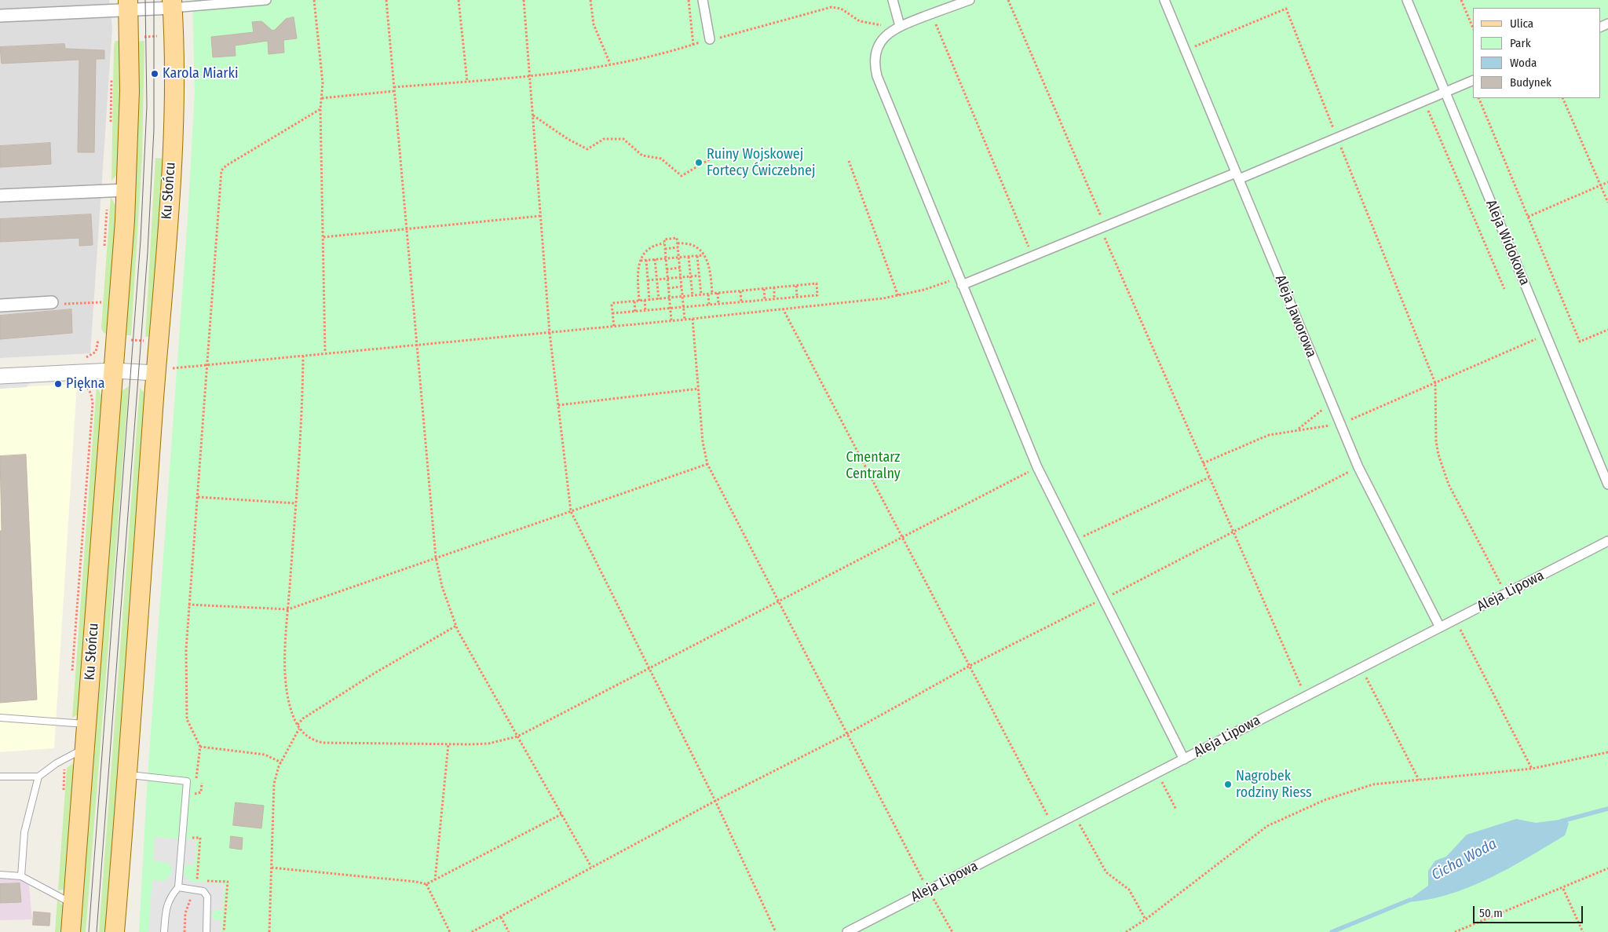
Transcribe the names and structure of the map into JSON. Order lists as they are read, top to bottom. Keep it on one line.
{"streets":{"main road":["Ku Słońcu"],"street":["Aleja Widokowa","Aleja Jaworowa","Aleja Lipowa"]},"crossings":[["Aleja Jaworowa","Aleja Lipowa"]],"water":["Cicha Woda"],"parks":["Cmentarz Centralny"],"places":["Karola Miarki","Ruiny Wojskowej Fortecy Ćwiczebnej","Piękna","Nagrobek rodziny Riess"],"legend":["Ulica","Park","Woda","Budynek"],"scale_bar":"50 m"}
